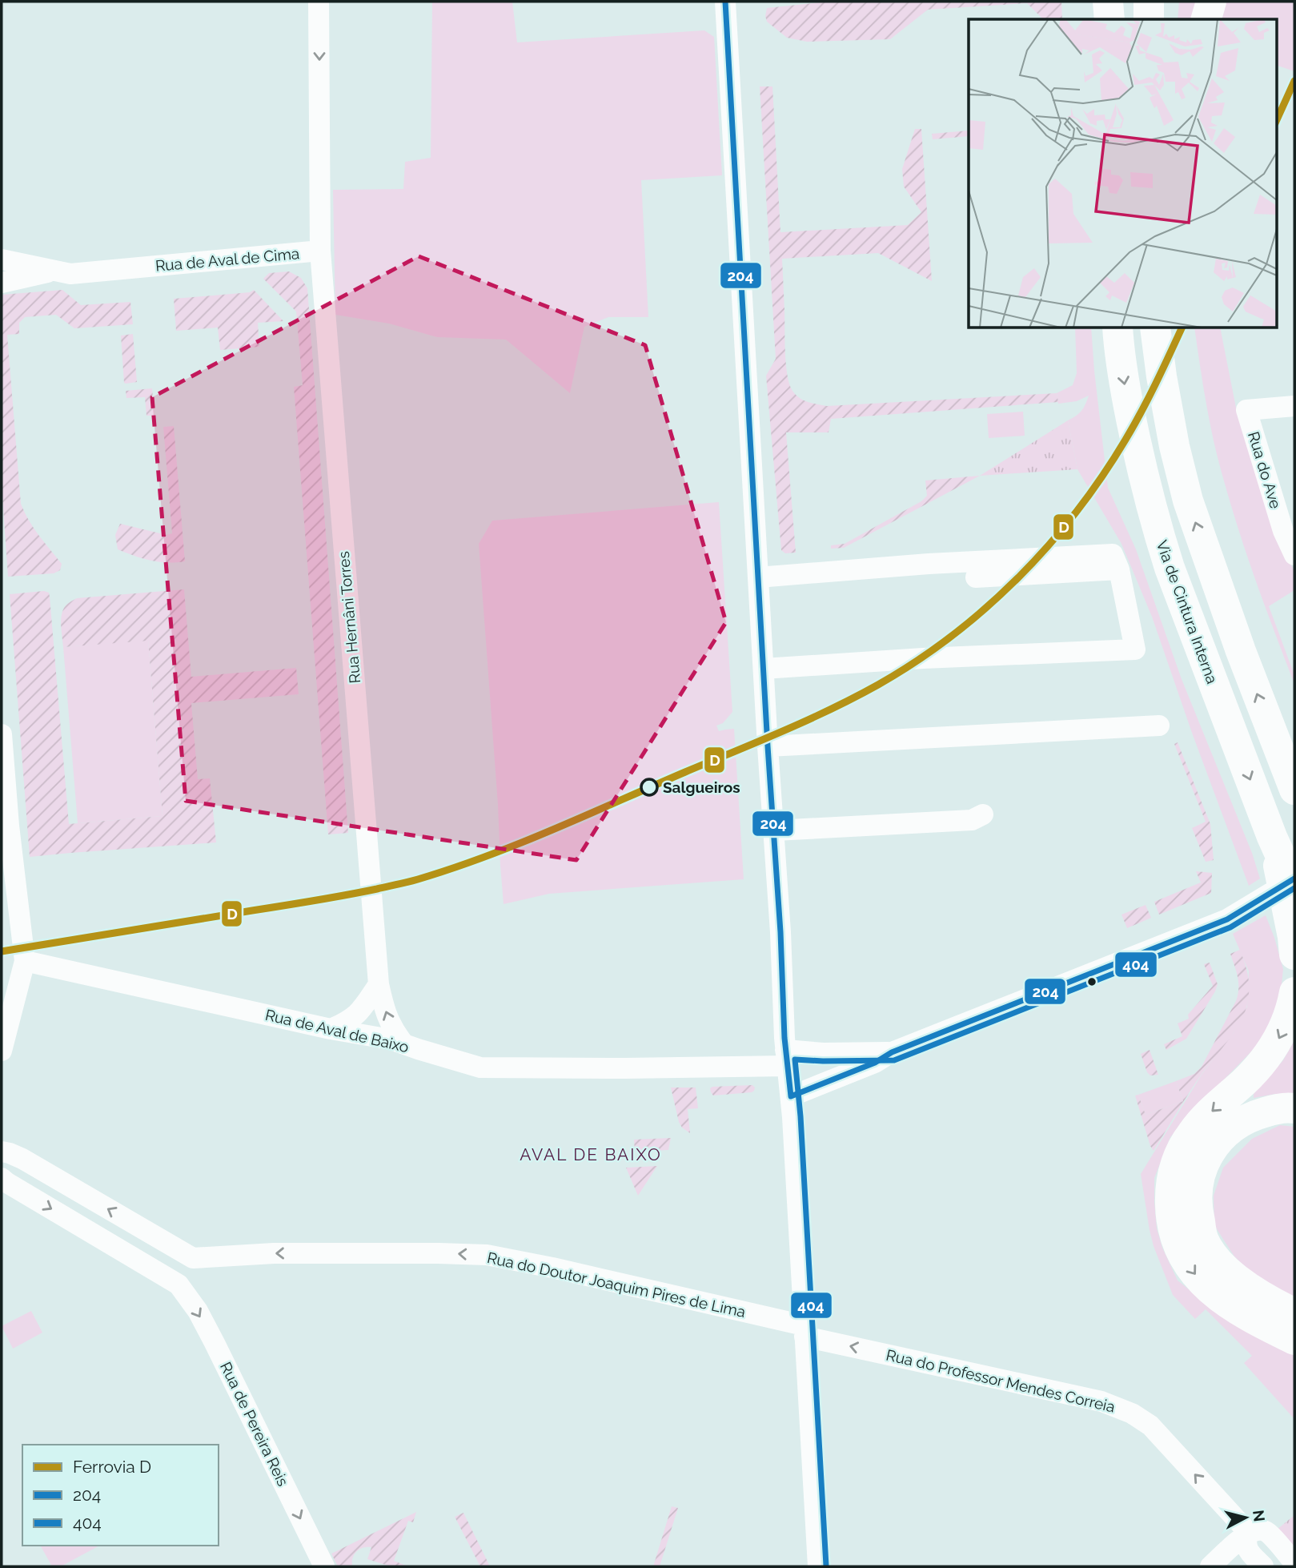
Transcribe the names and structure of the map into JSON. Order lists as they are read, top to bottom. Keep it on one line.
{"streets":{"highway":["Via de Cintura Interna"],"street":["Rua de Aval de Cima","Rua do Ave","Rua Hernâni Torres","Rua de Aval de Baixo","Rua do Doutor Joaquim Pires de Lima","Rua do Professor Mendes Correia","Rua de Pereira Reis"]},"crossings":[["Rua de Aval de Cima","Rua Hernâni Torres"],["Rua Hernâni Torres","Rua de Aval de Baixo"],["Rua do Doutor Joaquim Pires de Lima","Rua do Professor Mendes Correia"]],"one_way":["Rua de Aval de Cima","Rua do Doutor Joaquim Pires de Lima","Rua do Professor Mendes Correia","Rua de Pereira Reis"],"districts":["AVAL DE BAIXO"],"places":["Salgueiros"],"lines":["transit line 204","rail line D","transit line 404"],"legend":["Ferrovia D","204","404"],"north":"right"}
